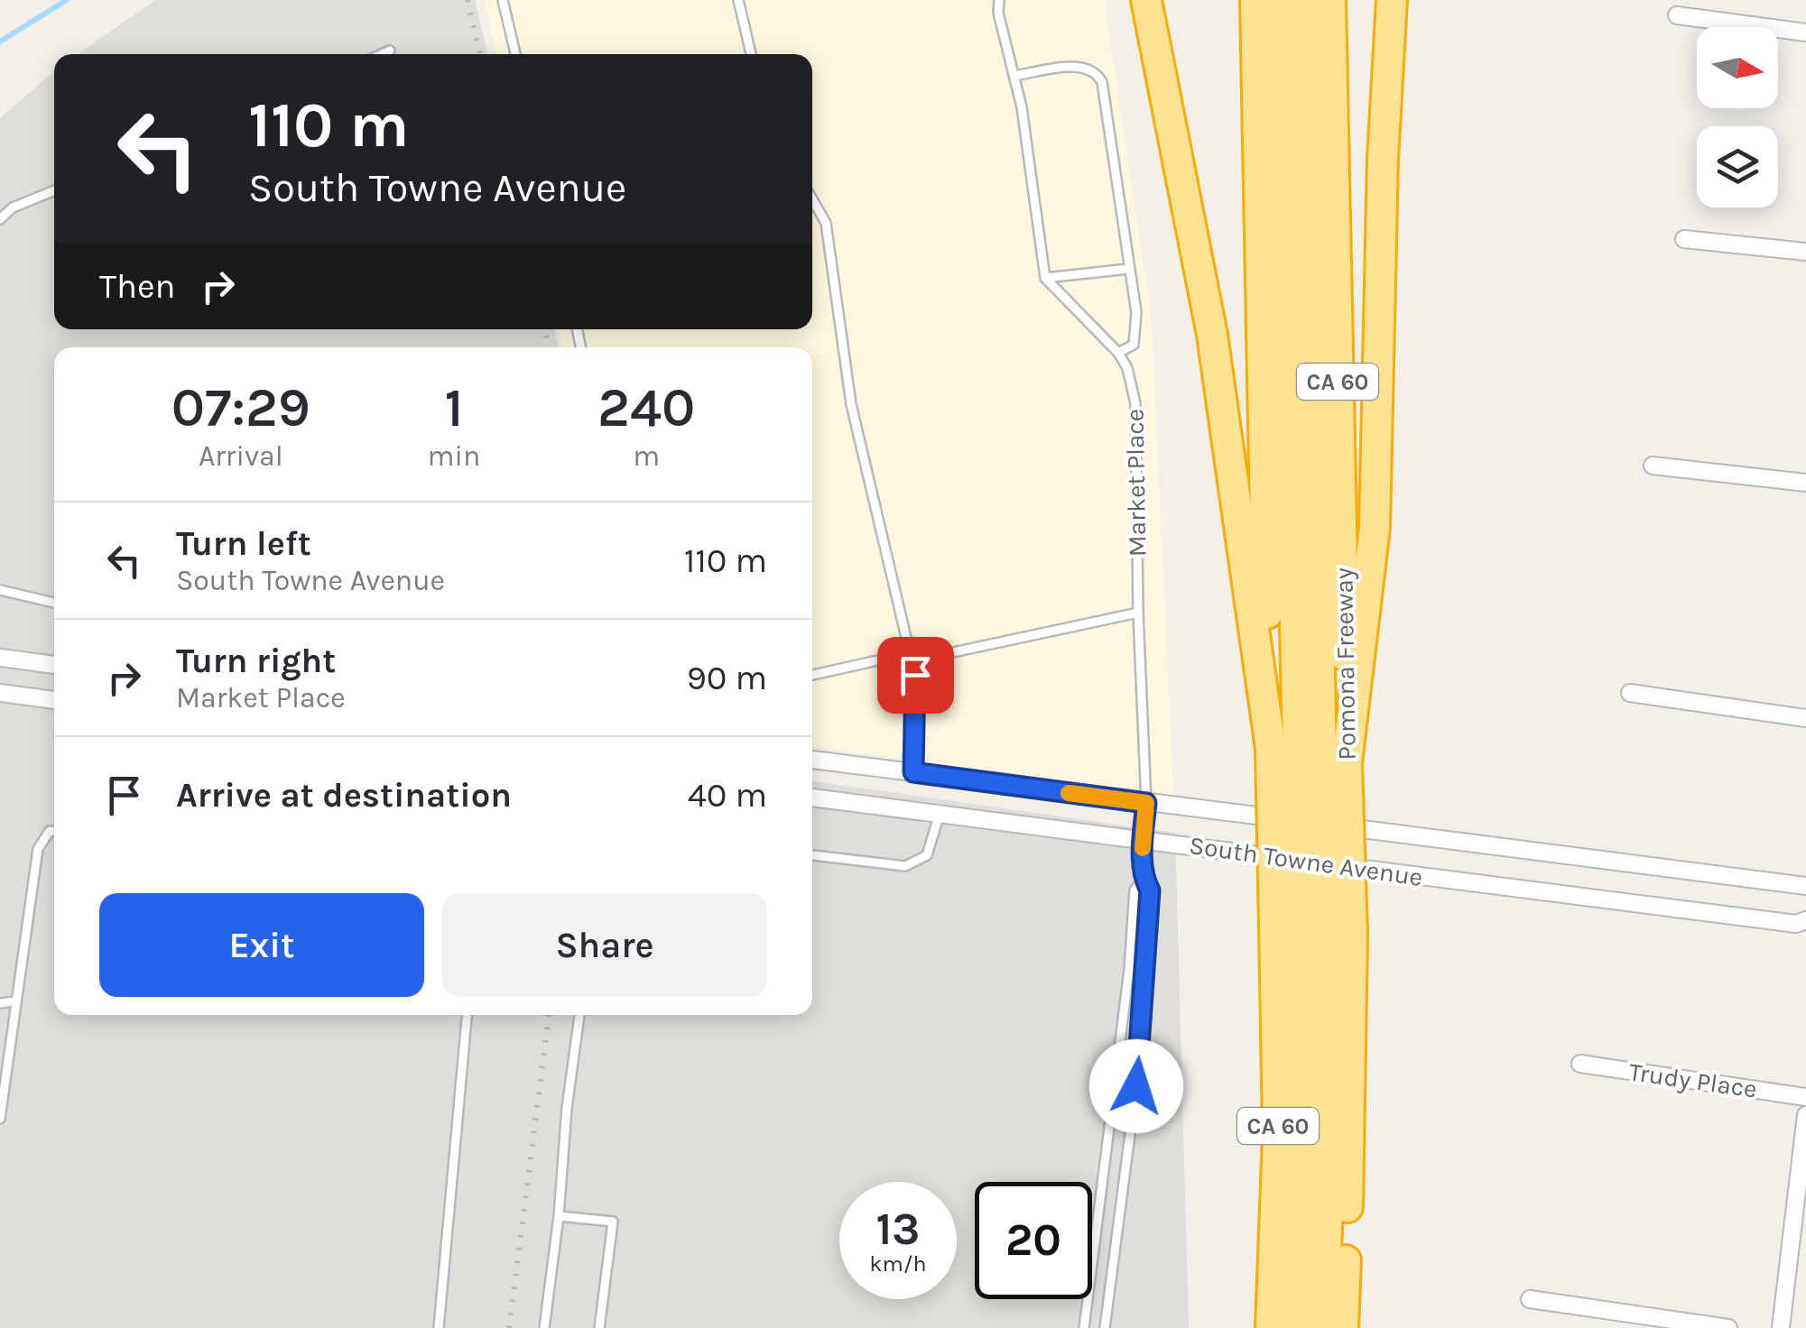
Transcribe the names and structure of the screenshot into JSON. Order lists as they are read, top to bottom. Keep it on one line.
{"streets":{"highway":["CA 60","Pomona Freeway"],"street":["South Towne Avenue","Trudy Place"],"lane":["Market Place"]},"crossings":[["Market Place","South Towne Avenue"]],"north":"right","page":{"turn":["110 m","South Towne Avenue"],"then":"Then","eta":["07:29","Arrival","1","min","240","m"],"list":[{"name":"Turn left","note":"South Towne Avenue","value":"110 m"},{"name":"Turn right","note":"Market Place","value":"90 m"},{"name":"Arrive at destination","value":"40 m"}],"buttons":["Exit","Share"],"speed":"13 km/h","limit":"20"}}
